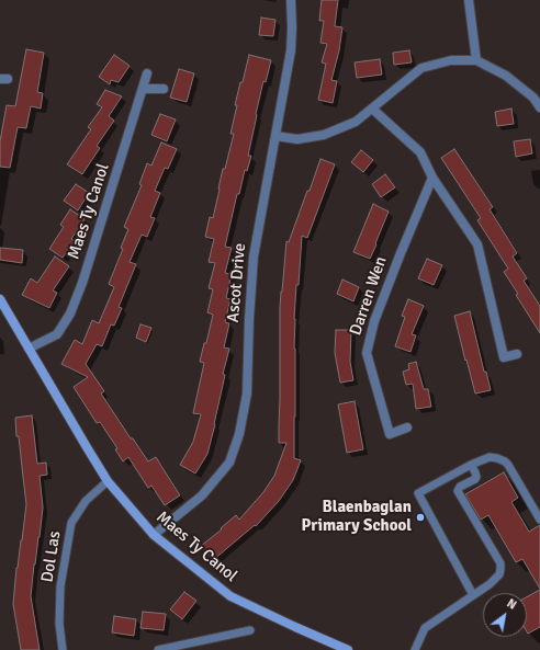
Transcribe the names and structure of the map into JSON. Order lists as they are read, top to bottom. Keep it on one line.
{"streets":{"street":["Maes Ty Canol","Ascot Drive","Darren Wen"],"lane":["Dol Las"]},"crossings":[["Maes Ty Canol","Ascot Drive"],["Maes Ty Canol","Dol Las"]],"places":["Blaenbaglan Primary School"],"north":"top right"}
